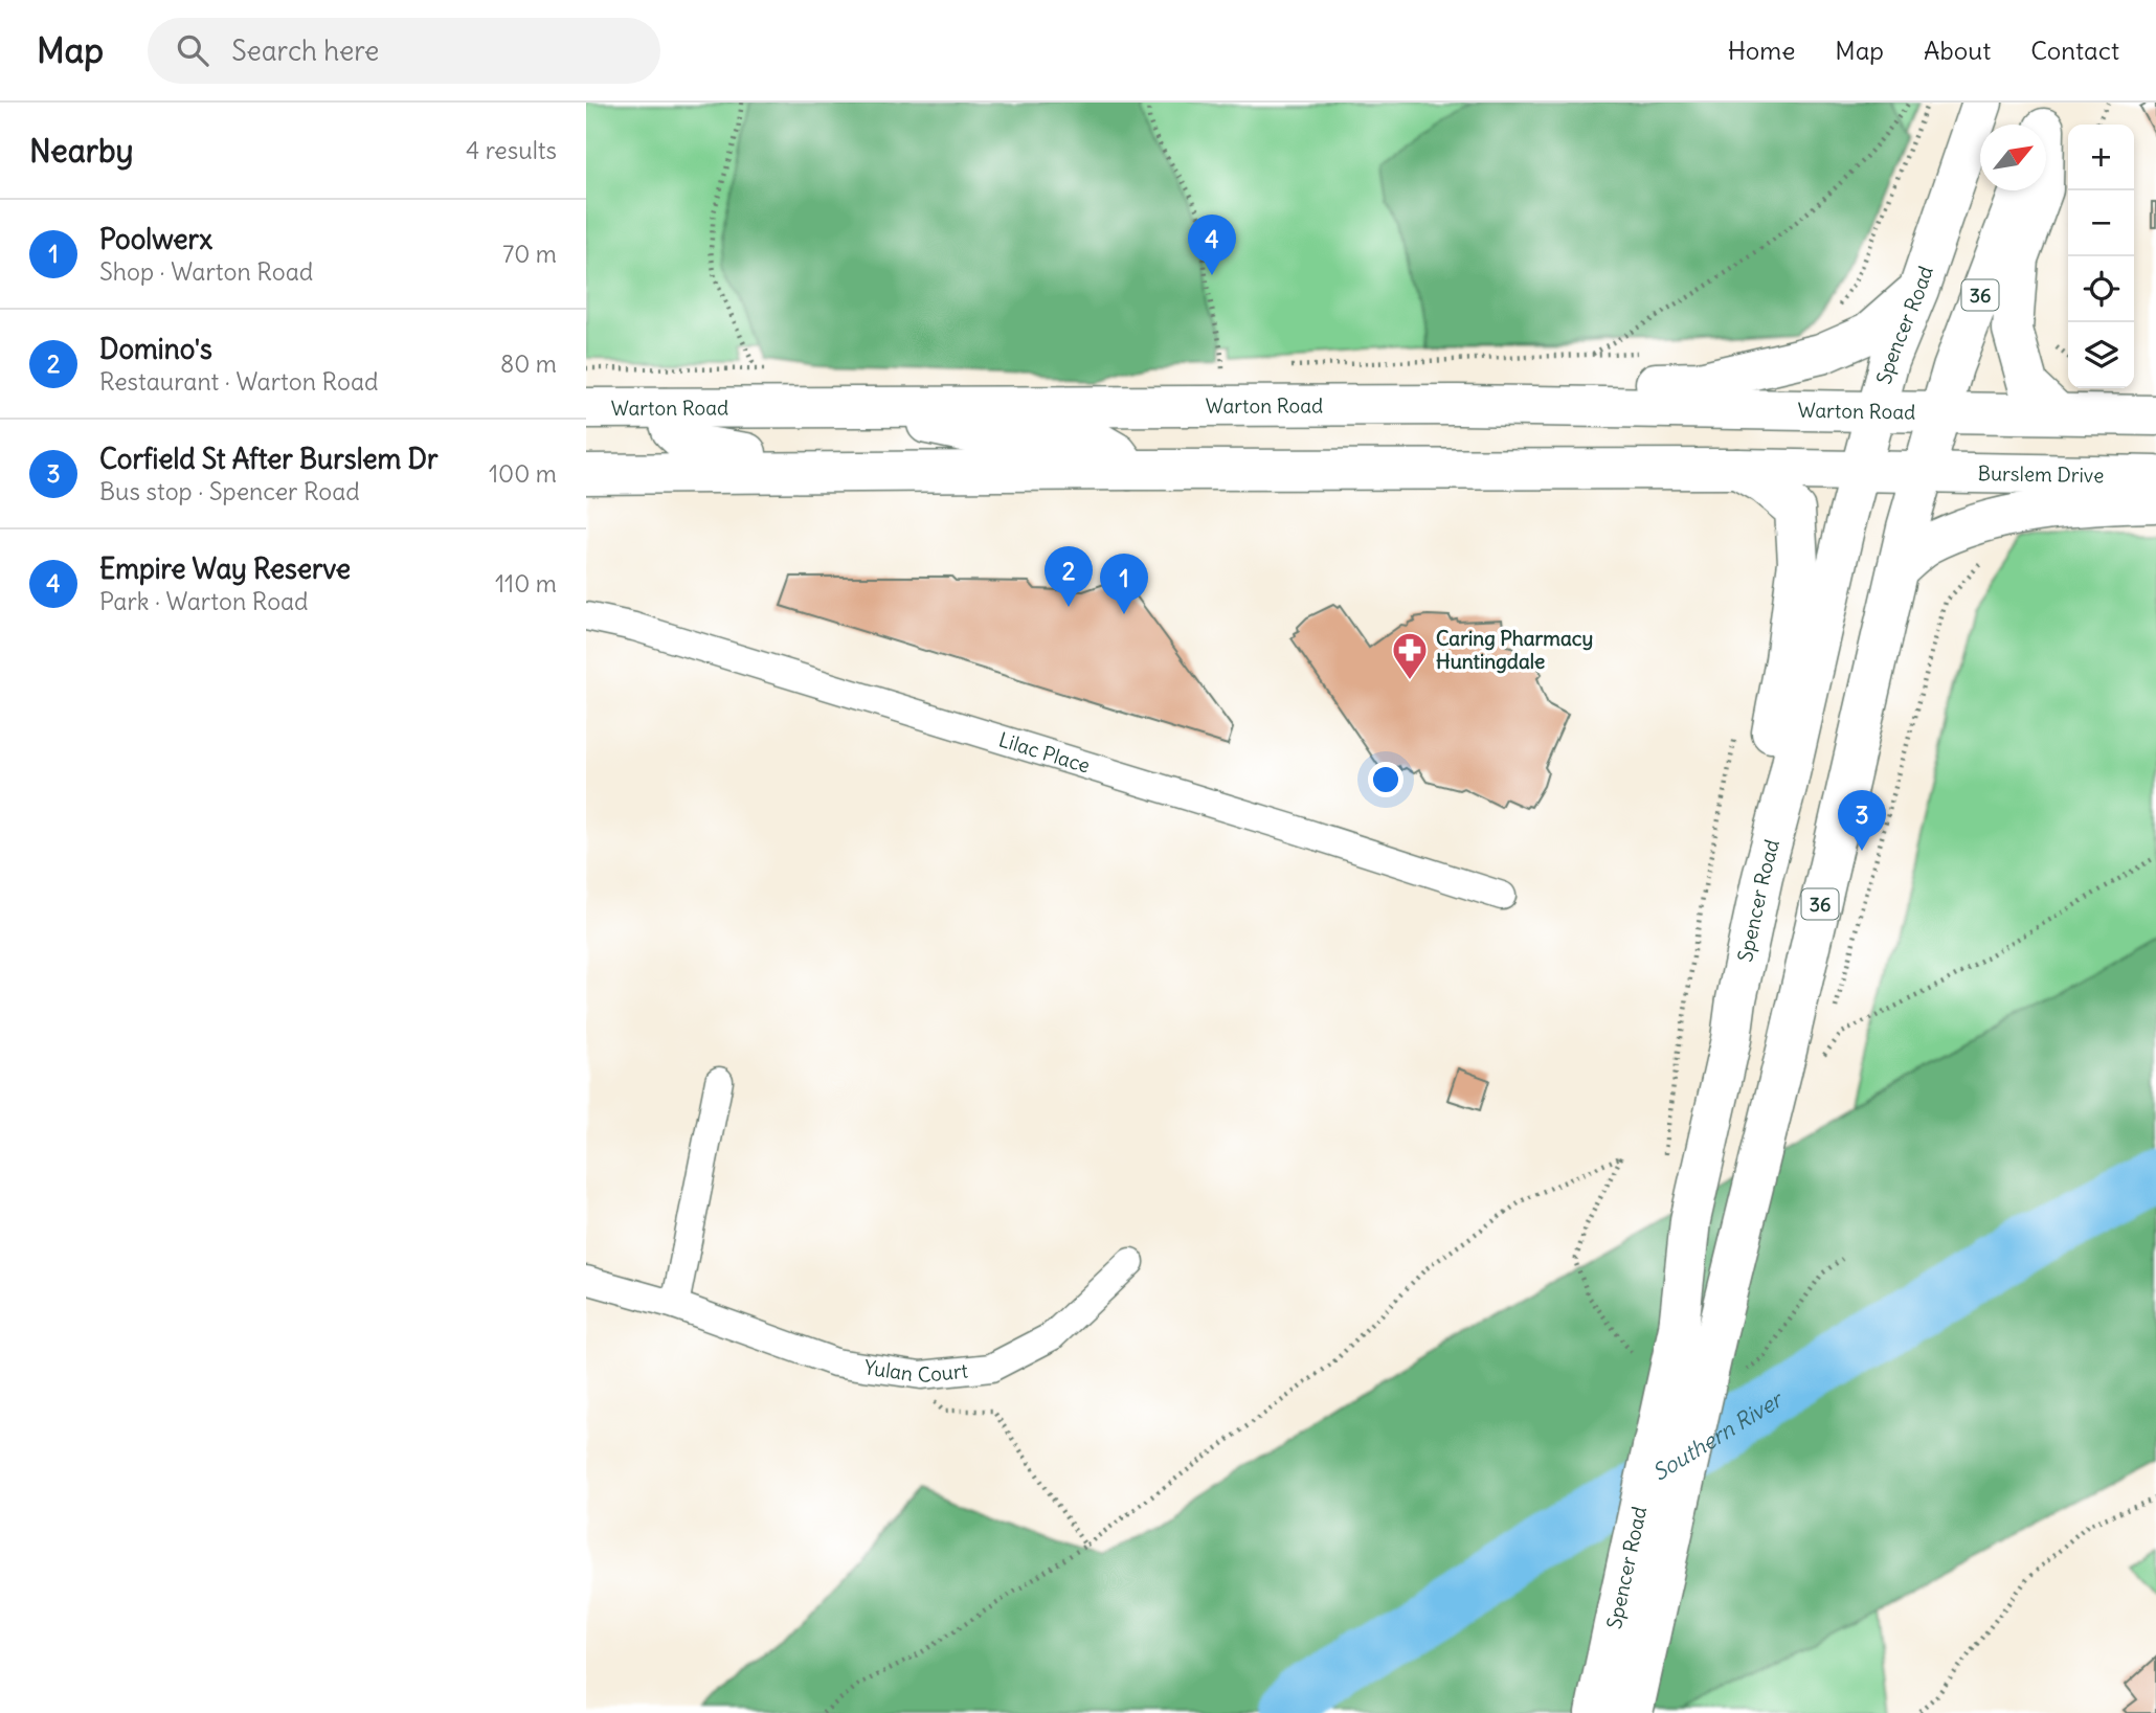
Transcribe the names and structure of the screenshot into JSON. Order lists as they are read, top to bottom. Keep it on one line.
{"streets":{"main road":["36","Spencer Road","Warton Road","Burslem Drive"],"street":["Lilac Place","Yulan Court"]},"crossings":[["Spencer Road","Warton Road"],["Spencer Road","Burslem Drive"]],"water":["Southern River"],"places":{"pharmacy":["Caring Pharmacy Huntingdale"]},"north":"top right","page":{"header":"Map","search":"Search here","nav":["Home","Map","About","Contact"],"heading":["Nearby","4 results"],"map_buttons":["+","−"],"list":[{"mark":"1","name":"Poolwerx","note":"Shop · Warton Road","value":"70 m"},{"mark":"2","name":"Domino's","note":"Restaurant · Warton Road","value":"80 m"},{"mark":"3","name":"Corfield St After Burslem Dr","note":"Bus stop · Spencer Road","value":"100 m"},{"mark":"4","name":"Empire Way Reserve","note":"Park · Warton Road","value":"110 m"}],"pins":["4","2","1","3"]}}
